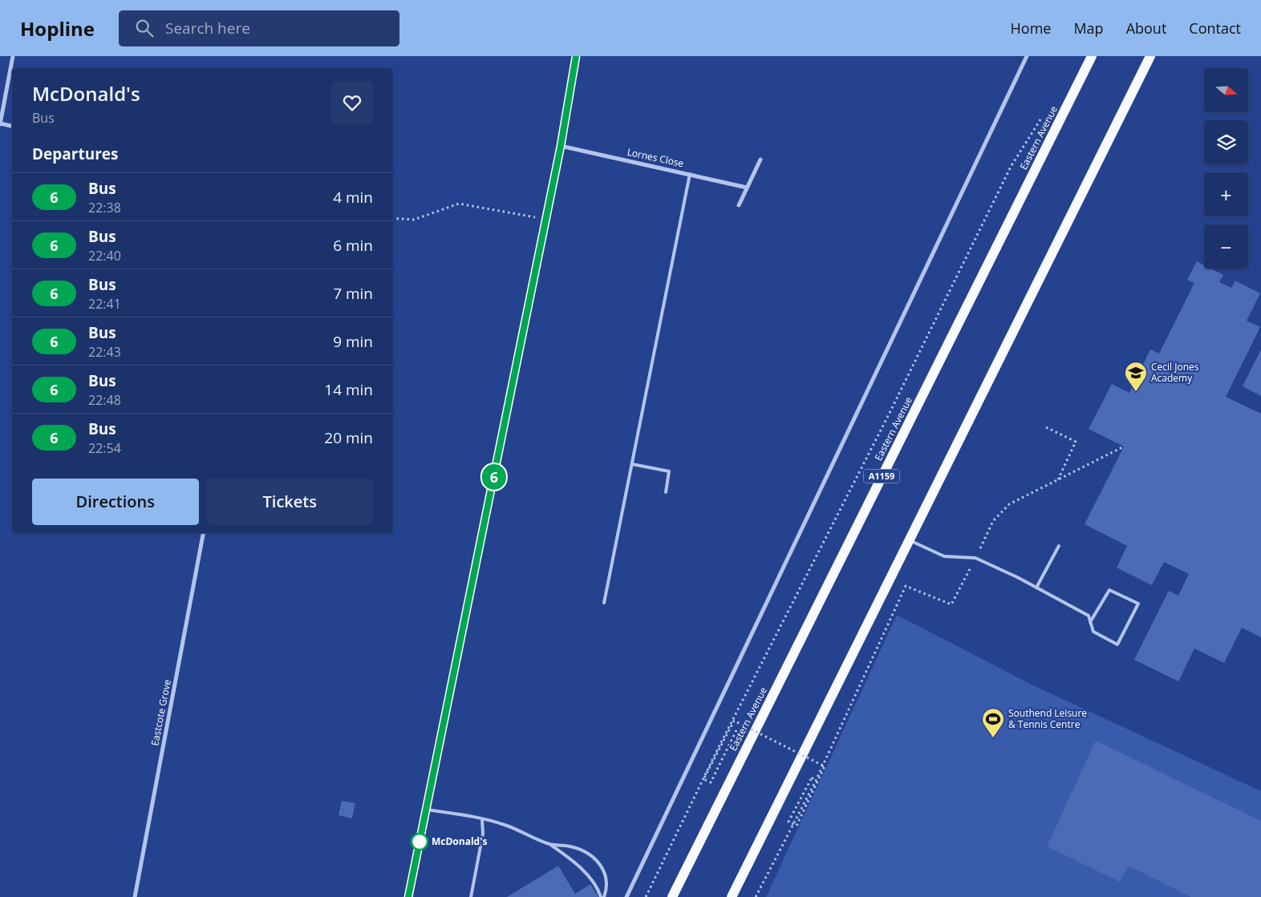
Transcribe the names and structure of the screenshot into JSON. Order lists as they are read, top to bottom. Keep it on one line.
{"streets":{"main road":["Eastern Avenue","A1159"],"street":["Lornes Close","Eastcote Grove"]},"places":{"school or university":["Cecil Jones Academy"],"sports":["Southend Leisure & Tennis Centre"],"other":["McDonald's"]},"lines":["bus line 6"],"north":"right","page":{"header":"Hopline","search":"Search here","nav":["Home","Map","About","Contact"],"on_map":"6","map_buttons":["+","−"],"heading":[["McDonald's","Bus"],"Departures"],"list":[{"mark":"6","name":"Bus","note":"22:38","value":"4 min"},{"mark":"6","name":"Bus","note":"22:40","value":"6 min"},{"mark":"6","name":"Bus","note":"22:41","value":"7 min"},{"mark":"6","name":"Bus","note":"22:43","value":"9 min"},{"mark":"6","name":"Bus","note":"22:48","value":"14 min"},{"mark":"6","name":"Bus","note":"22:54","value":"20 min"}],"buttons":["Directions","Tickets"]}}
